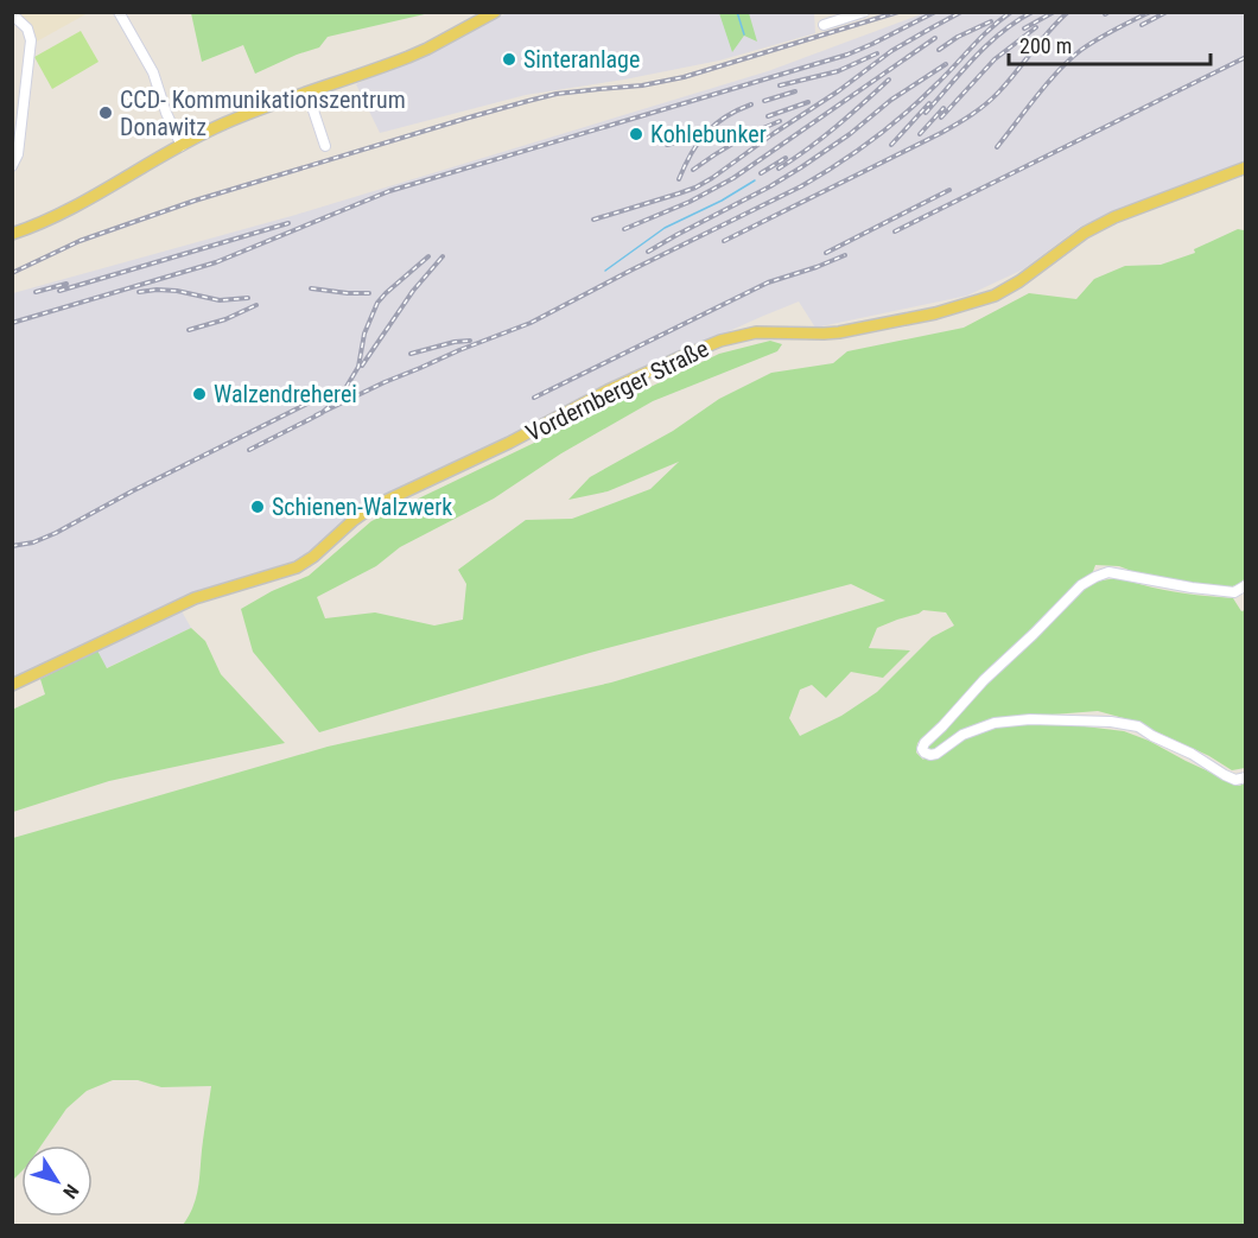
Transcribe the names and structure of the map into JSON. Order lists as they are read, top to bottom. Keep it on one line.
{"streets":{"main road":["Vordernberger Straße"]},"places":["Sinteranlage","CCD- Kommunikationszentrum Donawitz","Kohlebunker","Walzendreherei","Schienen-Walzwerk"],"scale_bar":"200 m","north":"bottom right"}
